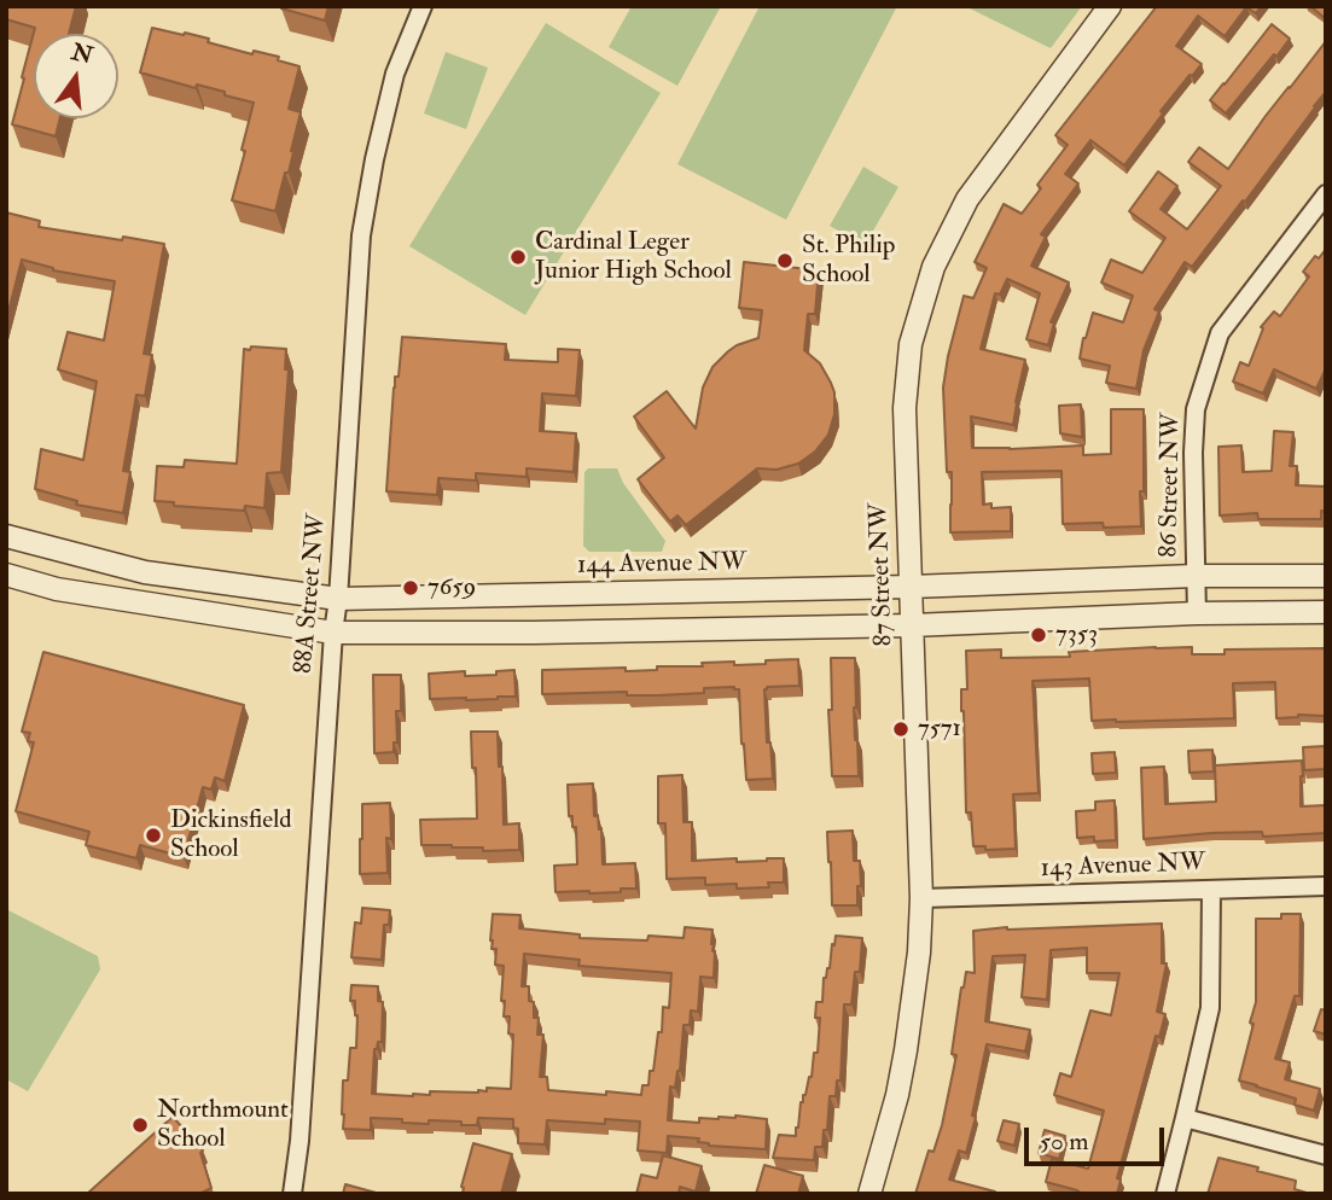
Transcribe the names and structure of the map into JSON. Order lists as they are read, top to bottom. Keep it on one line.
{"streets":{"street":["86 Street NW","144 Avenue NW","87 Street NW","88A Street NW","143 Avenue NW"]},"crossings":[["86 Street NW","144 Avenue NW"],["144 Avenue NW","87 Street NW"],["144 Avenue NW","88A Street NW"],["87 Street NW","143 Avenue NW"]],"places":["Cardinal Leger Junior High School","St. Philip School","7659","7353","7571","Dickinsfield School","Northmount School"],"scale_bar":"50 m","north":"top"}
